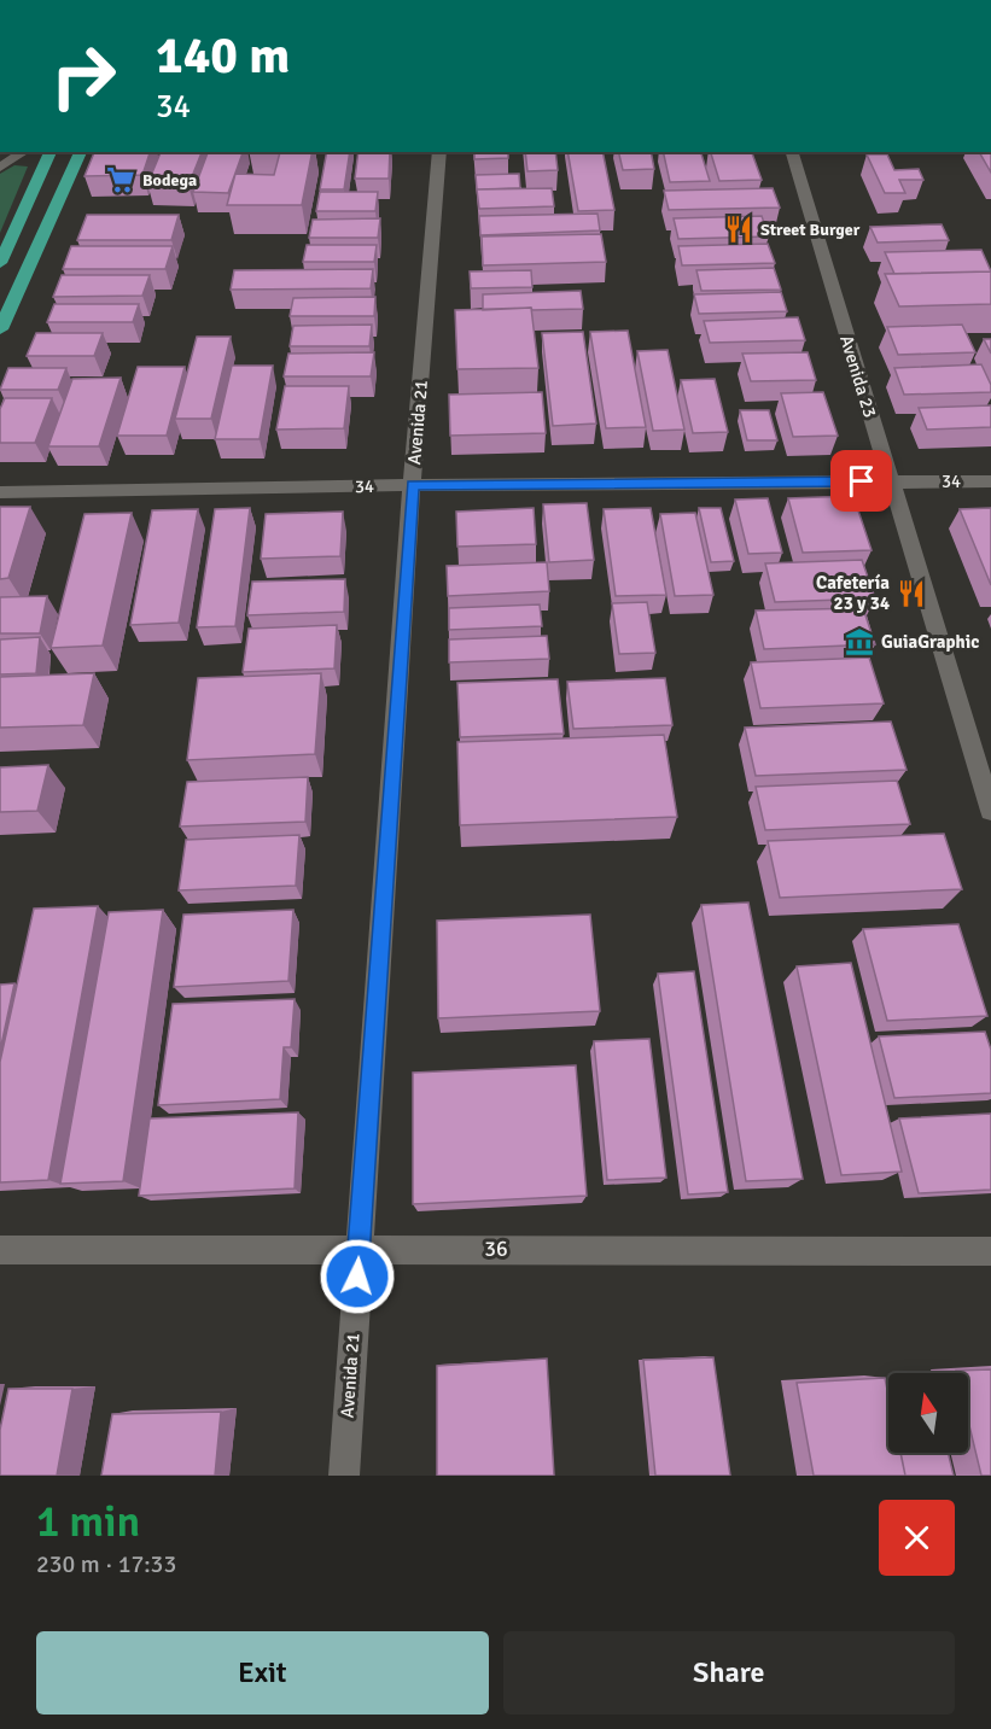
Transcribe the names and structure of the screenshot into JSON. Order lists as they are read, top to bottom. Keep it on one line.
{"streets":{"street":["Avenida 23","Avenida 21","34","36"]},"crossings":[["Avenida 23","34"],["Avenida 21","34"],["Avenida 21","36"]],"places":{"supermarket":["Bodega"],"restaurant":["Street Burger","Cafetería 23 y 34"],"museum":["GuiaGraphic"]},"north":"top","page":{"turn":["140 m","34"],"heading":["1 min","230 m · 17:33"],"buttons":["Exit","Share"]}}
